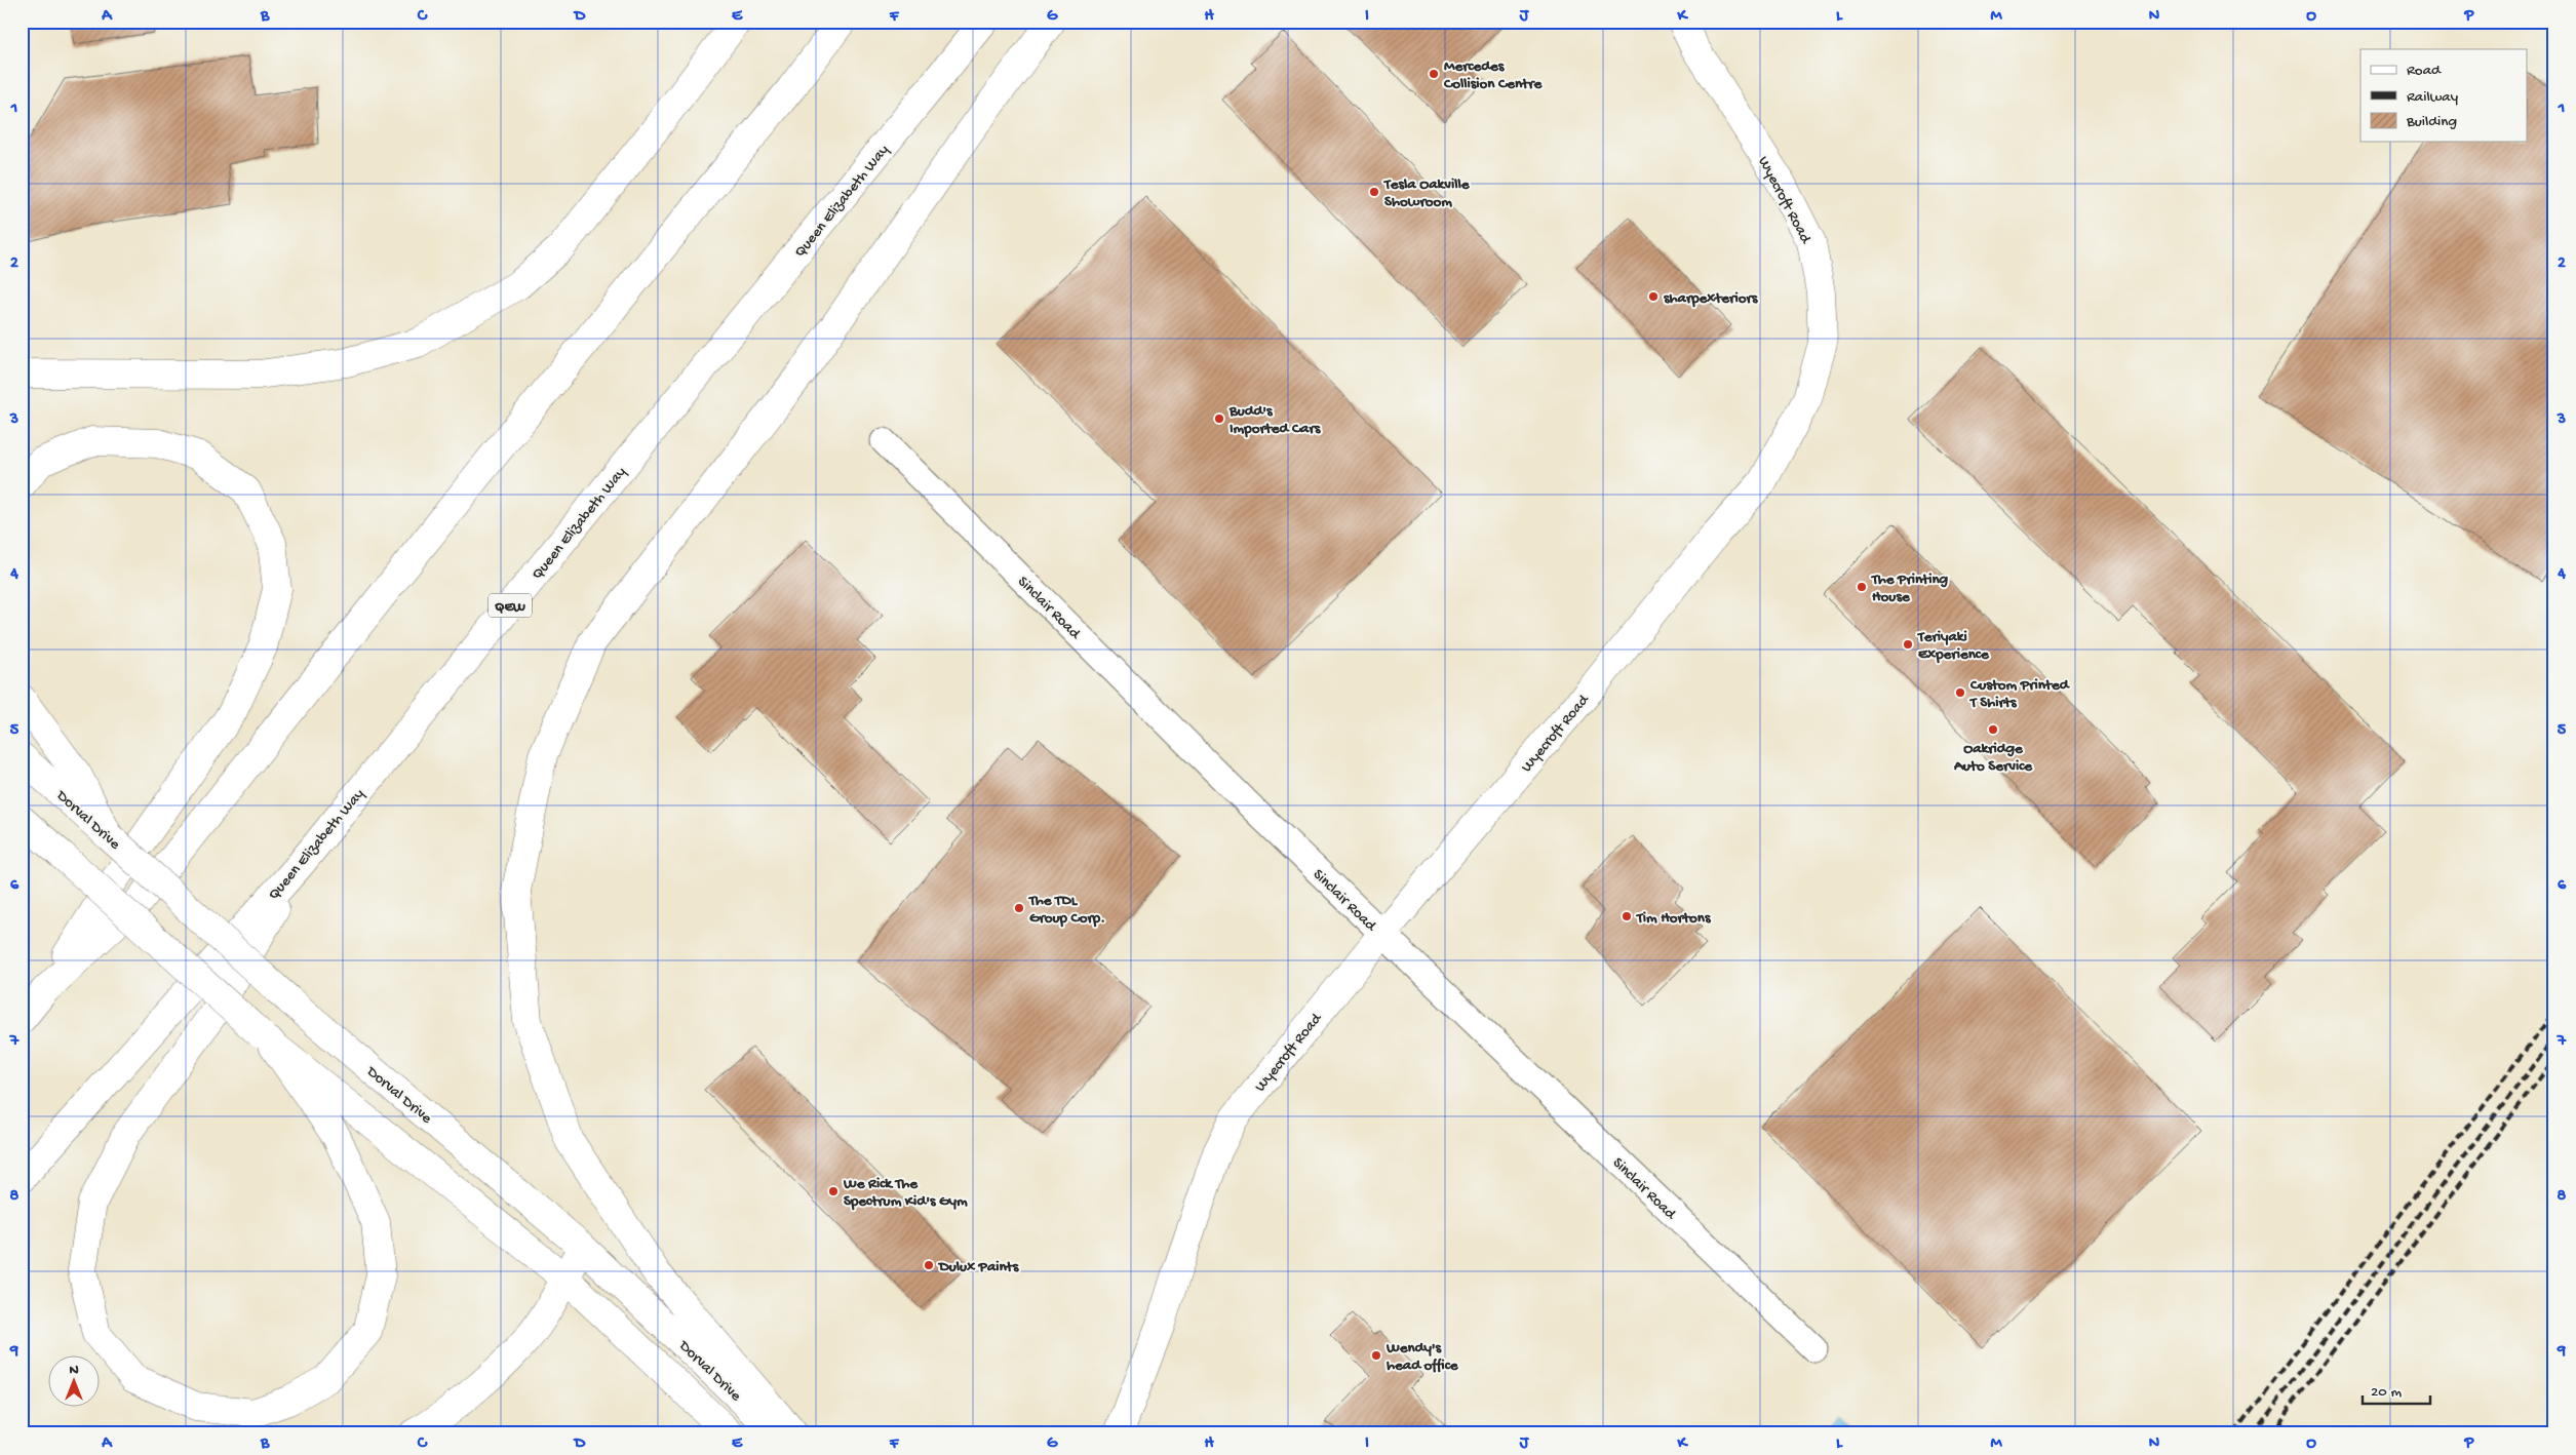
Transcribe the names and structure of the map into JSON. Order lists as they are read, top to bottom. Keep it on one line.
{"streets":{"main road":["Wyecroft Road","Queen Elizabeth Way","QEW","Dorval Drive"],"street":["Sinclair Road"]},"crossings":[["Wyecroft Road","Sinclair Road"]],"places":["Mercedes Collision Centre","Tesla Oakville Showroom","sharpexteriors","Budd's Imported Cars","The Printing House","Teriyaki Experience","Custom Printed T Shirts","Oakridge Auto Service","The TDL Group Corp.","Tim Hortons","We Rick The Spectrum Kid's Gym","Dulux Paints","Wendy's head office"],"legend":["Road","Railway","Building"],"scale_bar":"20 m","north":"top","grid":{"columns":["A","B","C","D","E","F","G","H","I","J","K","L","M","N","O","P"],"rows":["1","2","3","4","5","6","7","8","9"]}}
